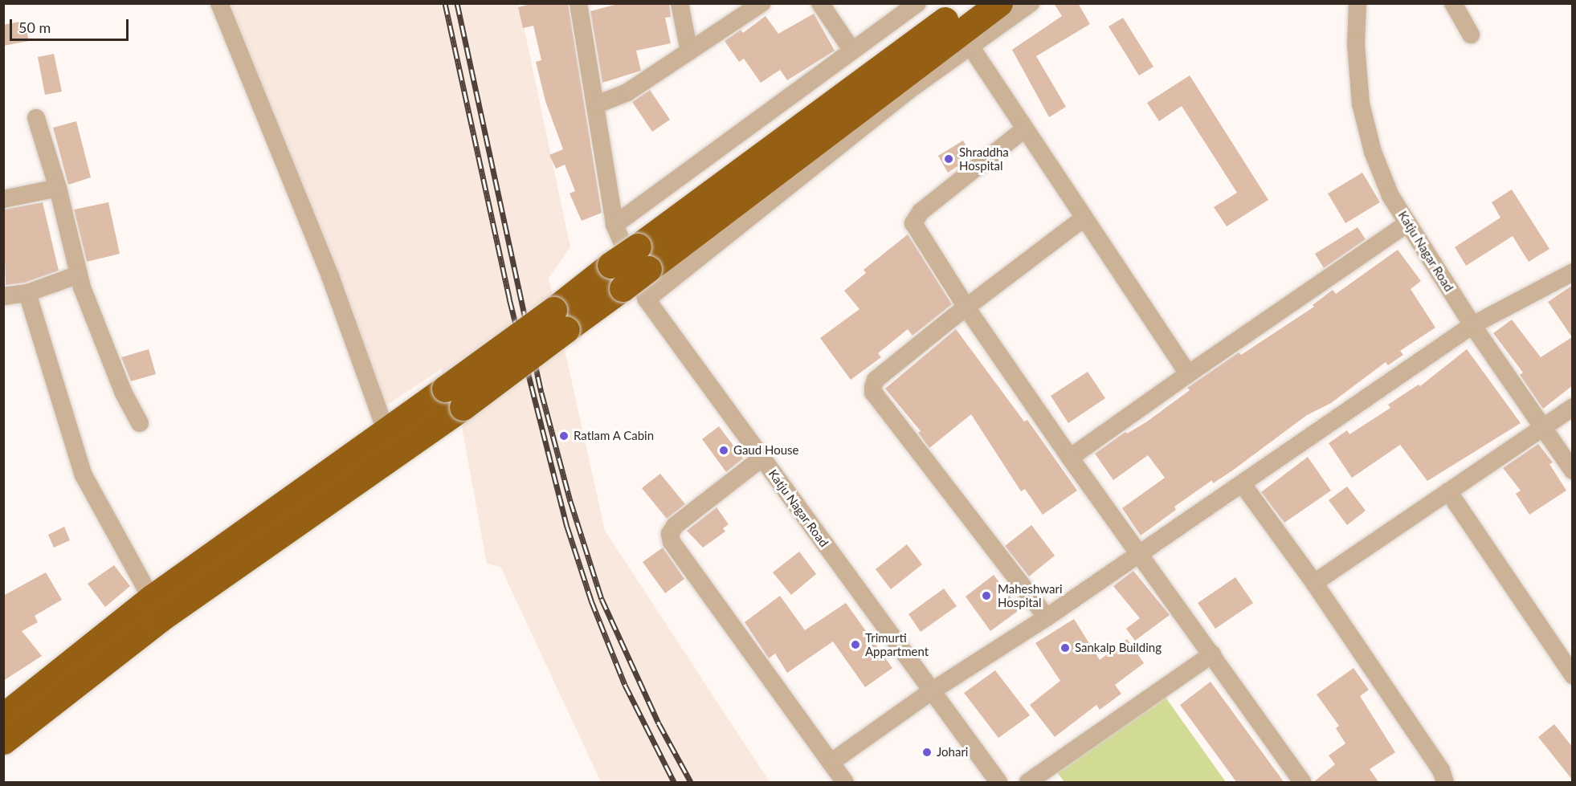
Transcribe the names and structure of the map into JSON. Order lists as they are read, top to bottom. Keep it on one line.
{"streets":{"street":["Katju Nagar Road"]},"places":["Shraddha Hospital","Ratlam A Cabin","Gaud House","Maheshwari Hospital","Trimurti Appartment","Sankalp Building","Johari"],"scale_bar":"50 m"}
